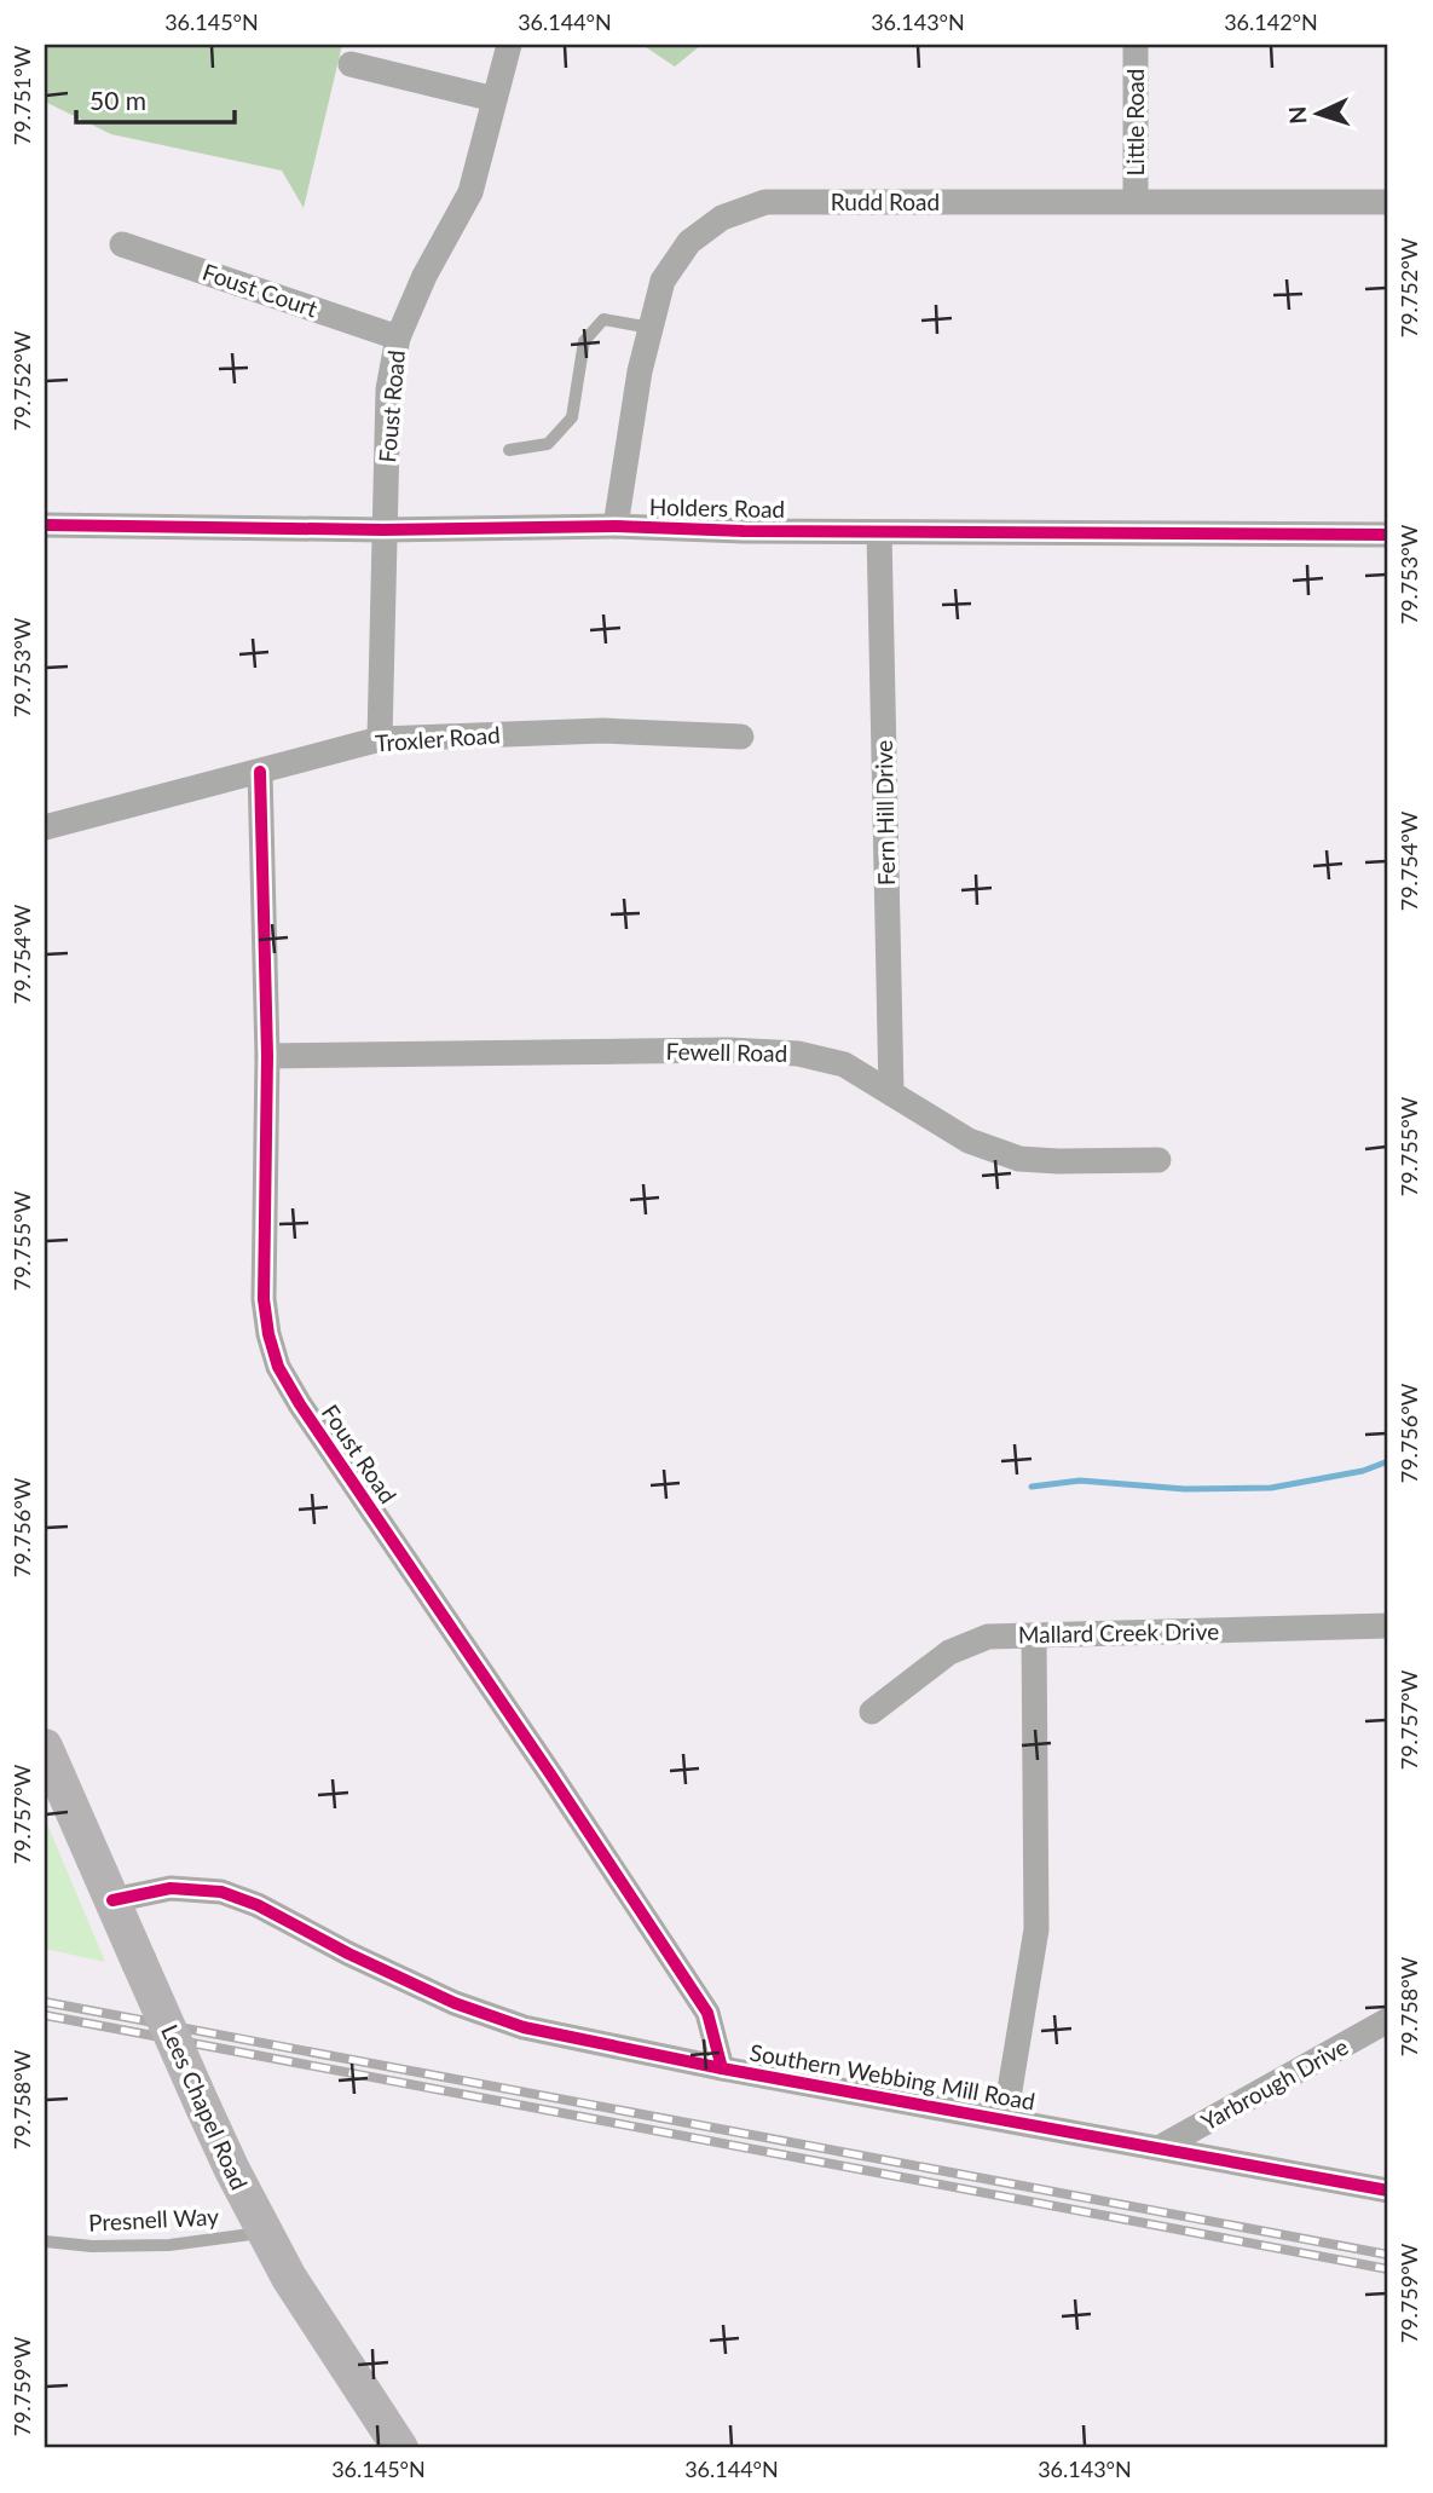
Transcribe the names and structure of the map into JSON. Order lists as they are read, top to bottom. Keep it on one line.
{"streets":{"main road":["Lees Chapel Road"],"street":["Little Road","Rudd Road","Foust Court","Foust Road","Holders Road","Troxler Road","Fern Hill Drive","Fewell Road","Mallard Creek Drive","Southern Webbing Mill Road","Yarbrough Drive"],"lane":["Presnell Way"]},"crossings":[["Little Road","Rudd Road"],["Rudd Road","Holders Road"],["Foust Court","Foust Road"],["Foust Road","Holders Road"],["Foust Road","Troxler Road"],["Foust Road","Fewell Road"],["Foust Road","Southern Webbing Mill Road"],["Holders Road","Fern Hill Drive"],["Fern Hill Drive","Fewell Road"],["Southern Webbing Mill Road","Yarbrough Drive"],["Southern Webbing Mill Road","Lees Chapel Road"],["Lees Chapel Road","Presnell Way"]],"scale_bar":"50 m","north":"left","coordinates":["36.145°N","36.144°N","36.143°N","36.142°N","79.751°W","79.752°W","79.753°W","79.754°W","79.755°W","79.756°W","79.757°W","79.758°W","79.759°W"]}
